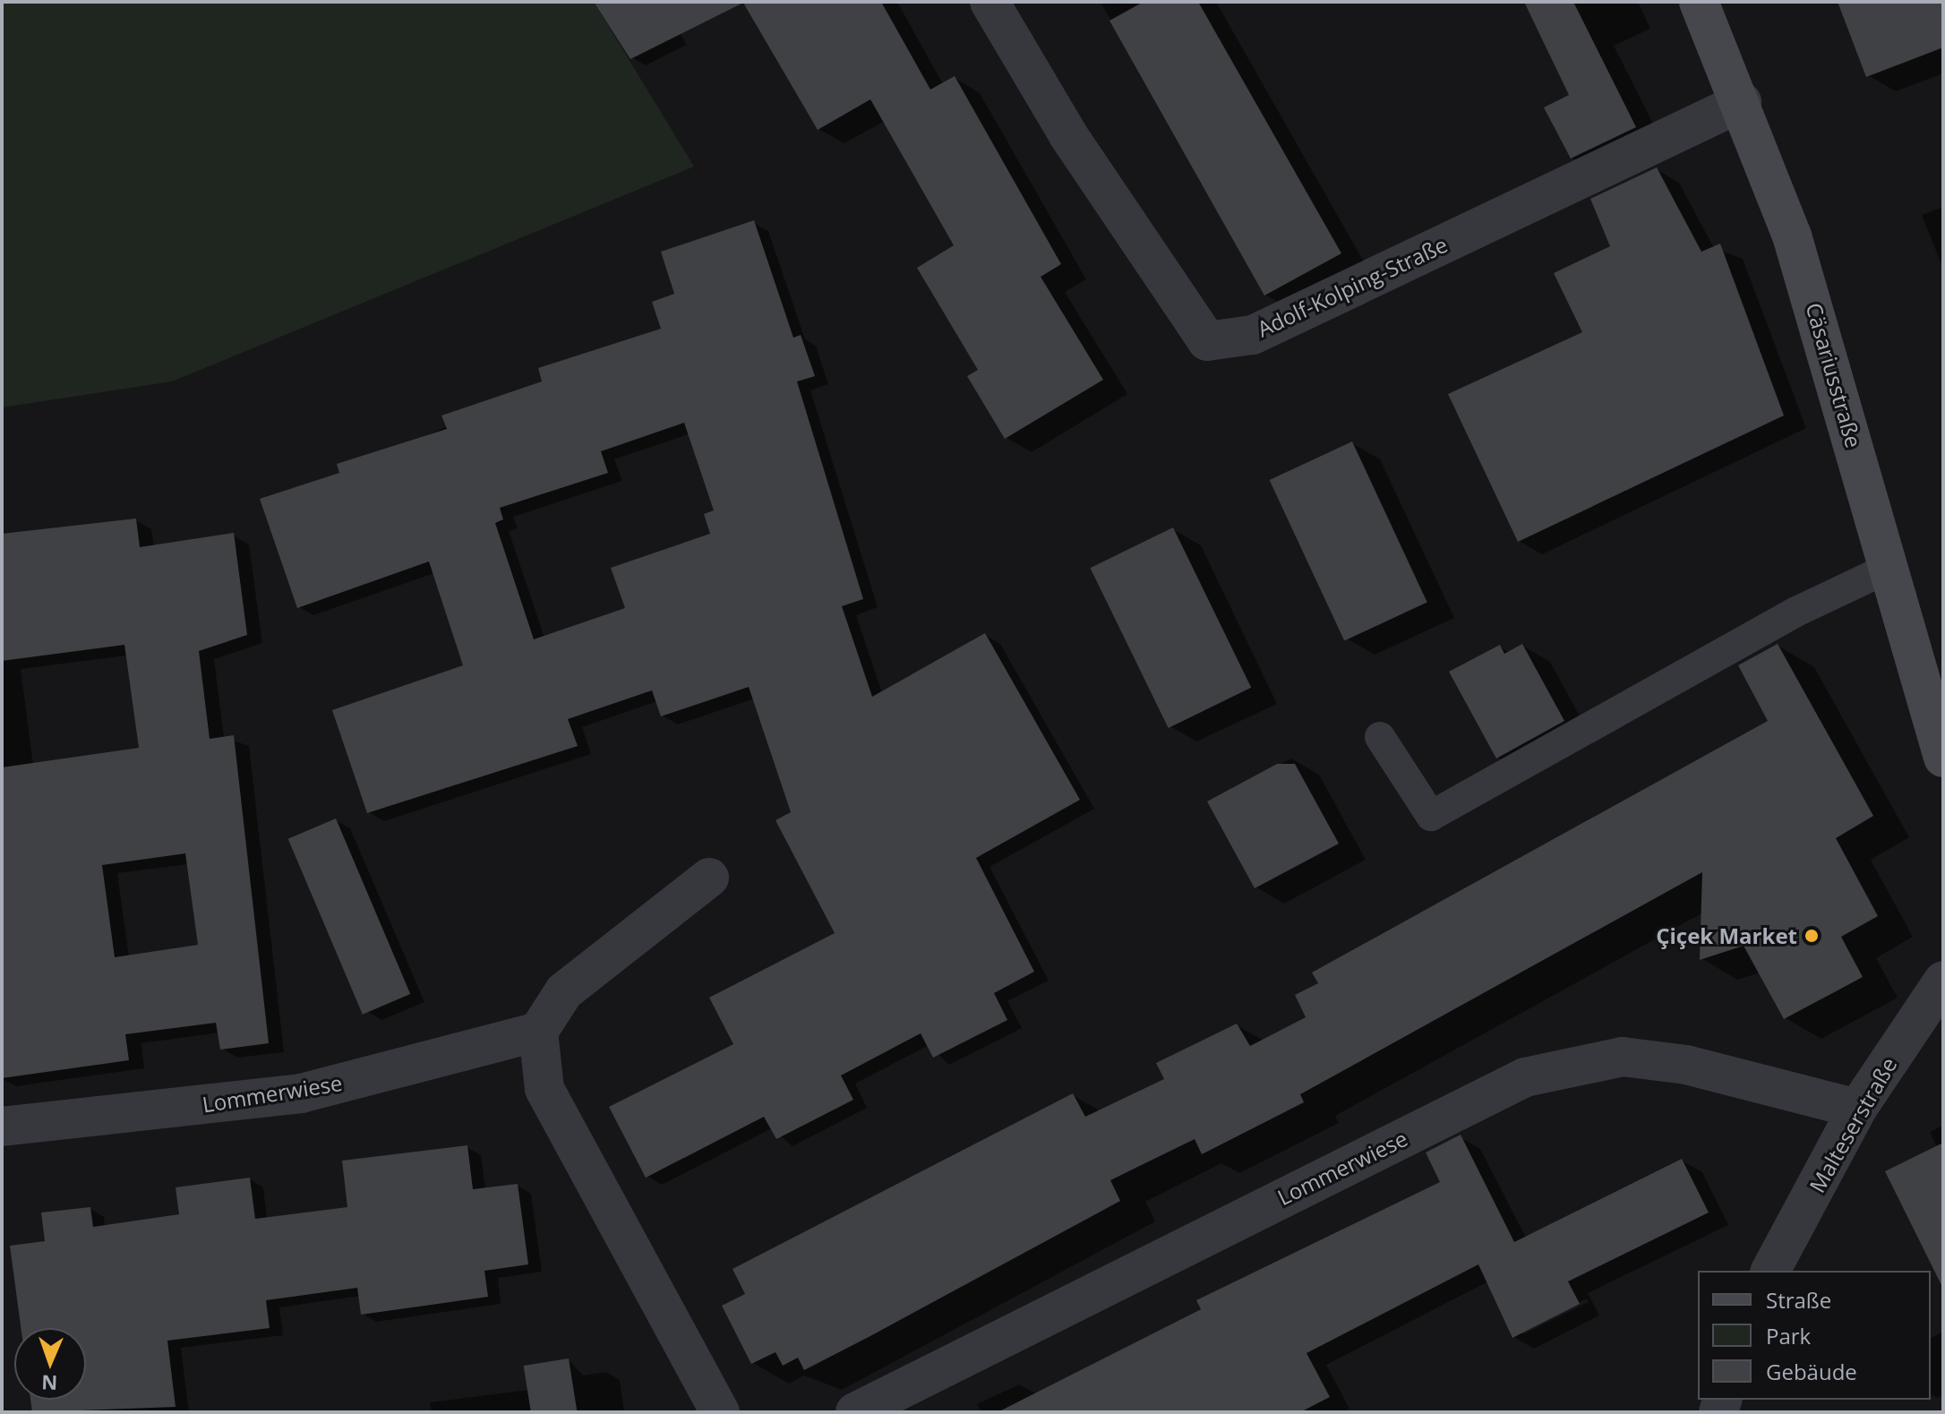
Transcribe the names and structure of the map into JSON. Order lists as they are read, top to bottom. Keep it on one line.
{"streets":{"main road":["Cäsariusstraße"],"street":["Adolf-Kolping-Straße","Lommerwiese","Malteserstraße"]},"crossings":[["Adolf-Kolping-Straße","Cäsariusstraße"],["Lommerwiese","Malteserstraße"]],"places":["Çiçek Market"],"legend":["Straße","Park","Gebäude"],"north":"bottom"}
